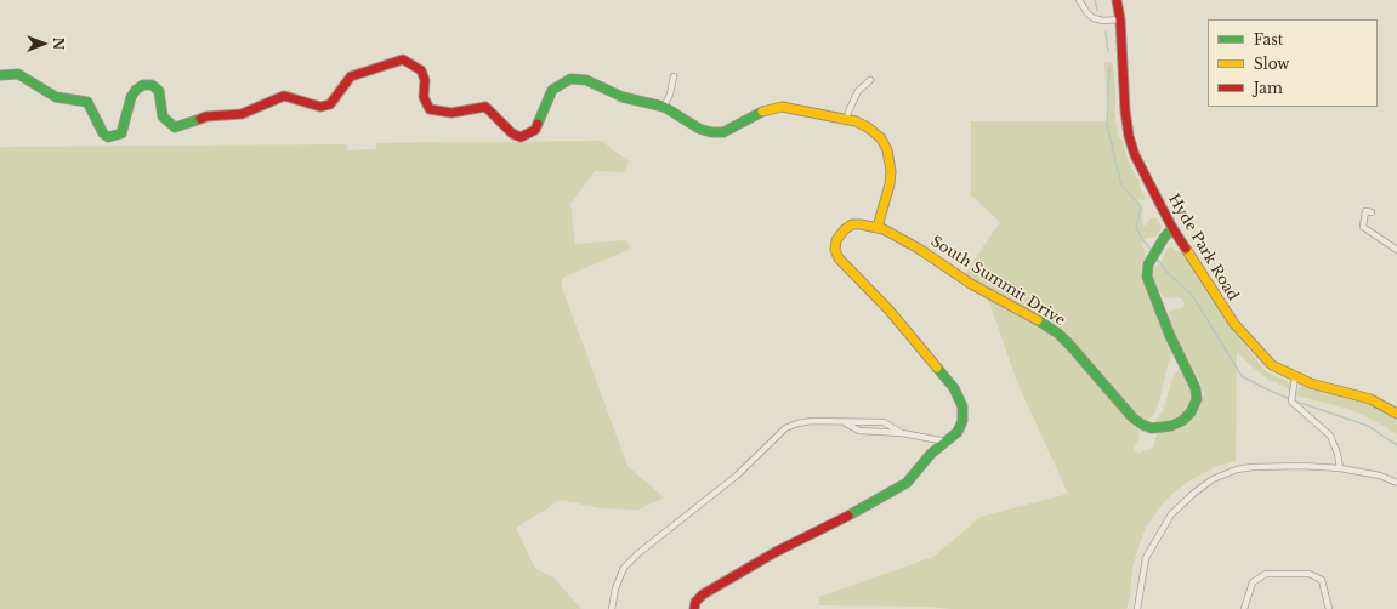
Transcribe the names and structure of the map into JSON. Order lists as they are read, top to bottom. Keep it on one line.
{"streets":{"street":["Hyde Park Road","South Summit Drive"]},"crossings":[["Hyde Park Road","South Summit Drive"]],"legend":["Fast","Slow","Jam"],"north":"right"}
